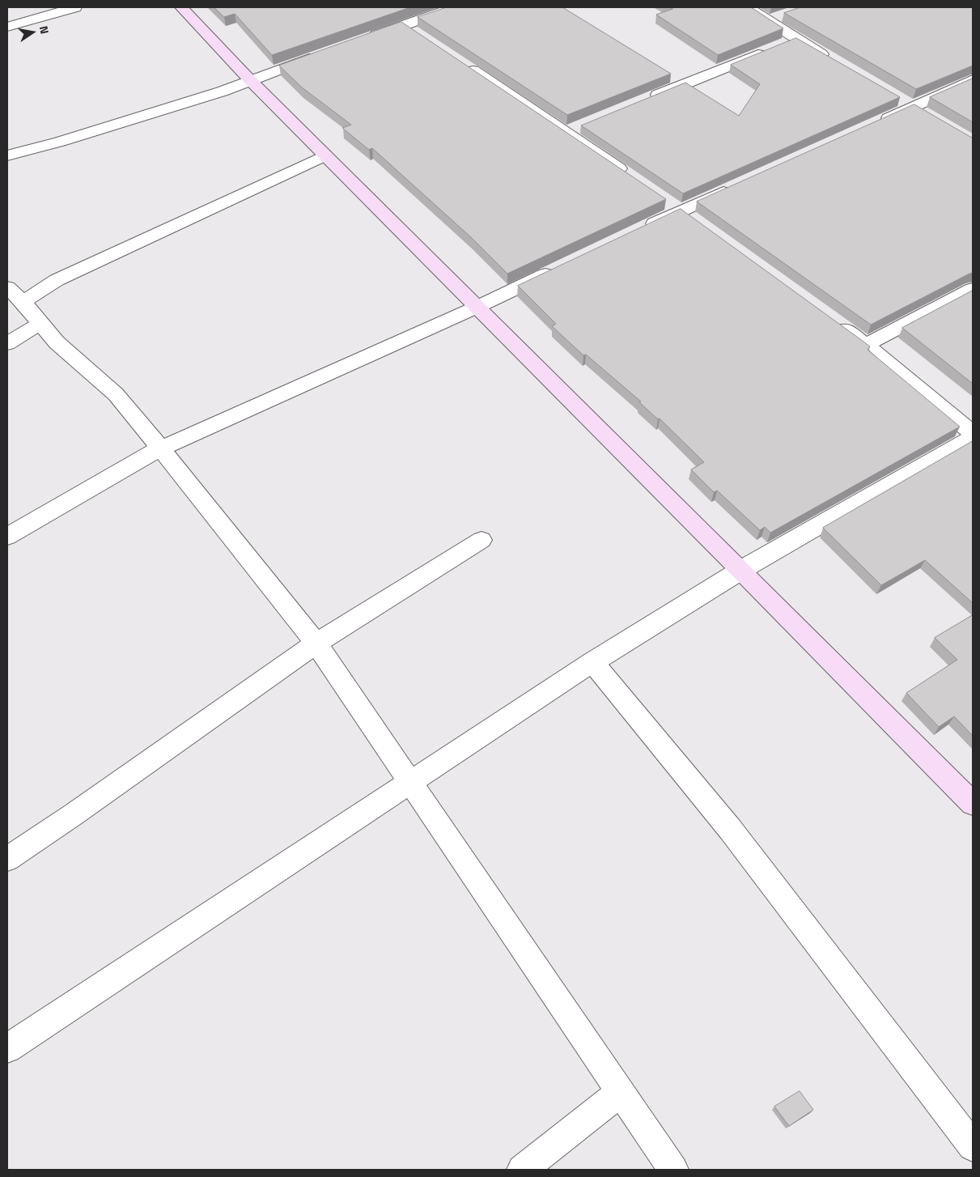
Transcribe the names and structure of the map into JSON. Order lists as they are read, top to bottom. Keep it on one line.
{"north":"right"}
